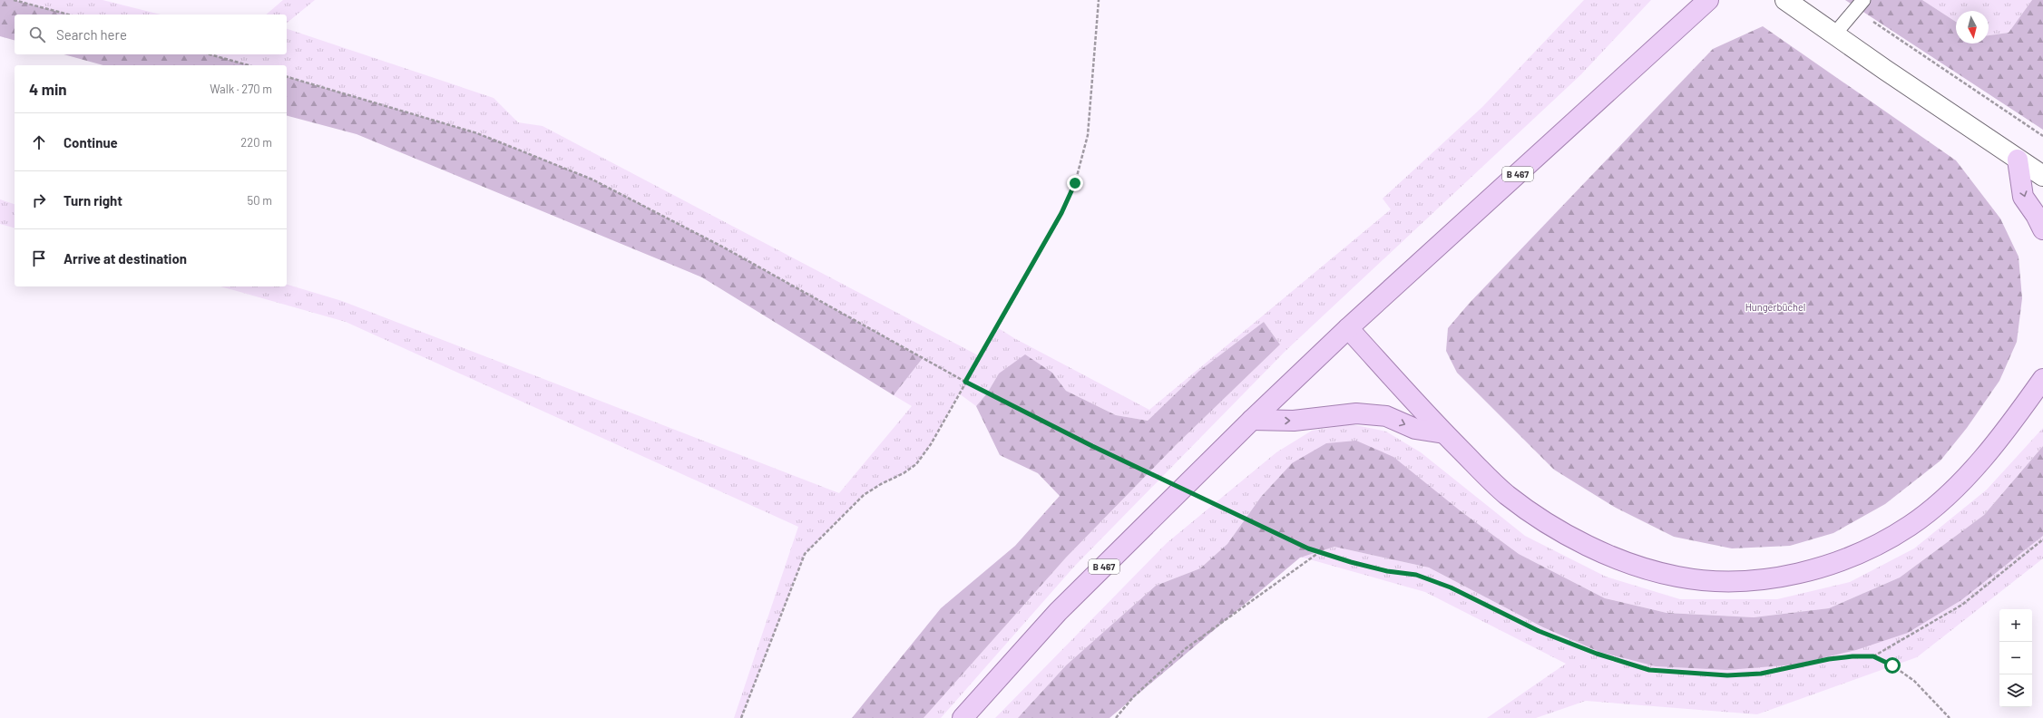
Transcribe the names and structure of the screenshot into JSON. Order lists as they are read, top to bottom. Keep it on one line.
{"streets":{"main road":["B 467"]},"parks":["Hungerbüchel"],"north":"bottom","page":{"search":"Search here","heading":["4 min","Walk · 270 m"],"list":[["Continue","220 m"],["Turn right","50 m"],"Arrive at destination"],"map_buttons":["+","−"]}}
